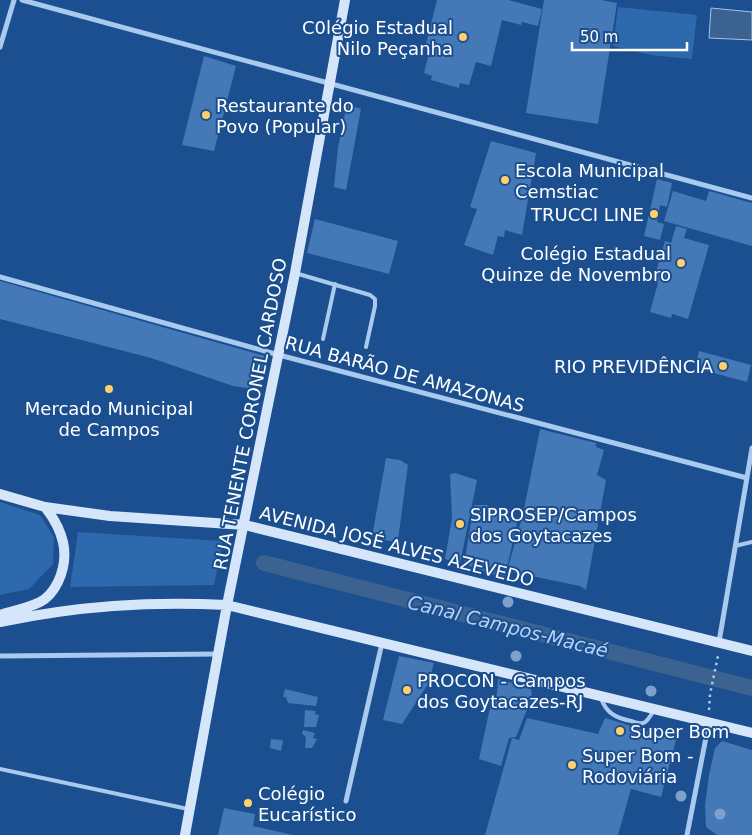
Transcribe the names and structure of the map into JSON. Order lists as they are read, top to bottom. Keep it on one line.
{"streets":{"main road":["RUA TENENTE CORONEL CARDOSO","AVENIDA JOSÉ ALVES AZEVEDO"],"street":["RUA BARÃO DE AMAZONAS"]},"crossings":[["RUA BARÃO DE AMAZONAS","RUA TENENTE CORONEL CARDOSO"],["RUA TENENTE CORONEL CARDOSO","AVENIDA JOSÉ ALVES AZEVEDO"]],"water":["Canal Campos-Macaé"],"places":["C0légio Estadual Nilo Peçanha","Restaurante do Povo (Popular)","Escola Municipal Cemstiac","TRUCCI LINE","Colégio Estadual Quinze de Novembro","RIO PREVIDÊNCIA","Mercado Municipal de Campos","SIPROSEP/Campos dos Goytacazes","PROCON - Campos dos Goytacazes-RJ","Super Bom","Super Bom - Rodoviária","Colégio Eucarístico"],"scale_bar":"50 m"}
